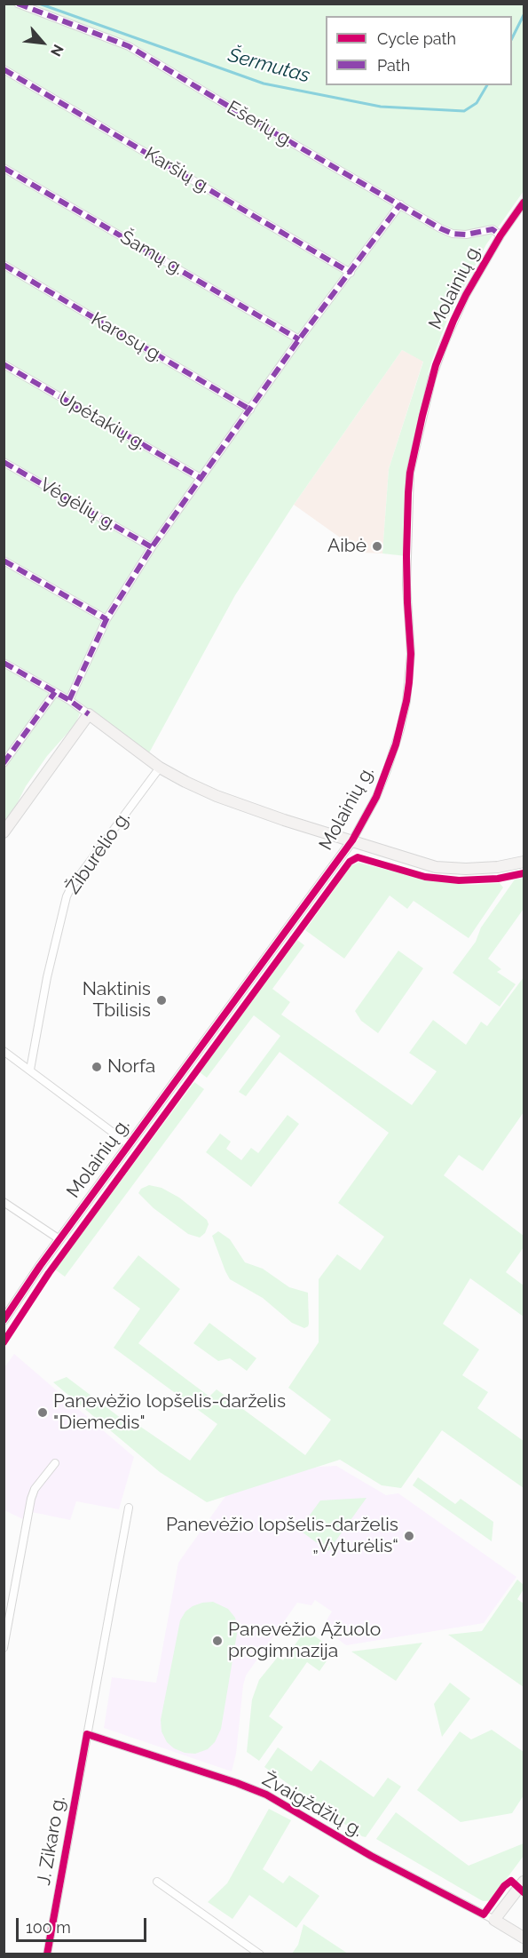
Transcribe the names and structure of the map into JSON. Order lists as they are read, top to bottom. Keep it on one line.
{"streets":{"main road":["Žvaigždžių g."],"street":["Ešerių g.","Karšių g.","Šamų g.","Molainių g.","Karosų g.","Upėtakių g.","Vėgėlių g.","Žiburėlio g.","J. Zikaro g."]},"crossings":[["Ešerių g.","Molainių g."],["Žvaigždžių g.","J. Zikaro g."]],"water":["Šermutas"],"places":["Aibė","Naktinis Tbilisis","Norfa","Panevėžio lopšelis-darželis \"Diemedis\"","Panevėžio lopšelis-darželis „Vyturėlis“","Panevėžio Ąžuolo progimnazija"],"legend":["Cycle path","Path"],"scale_bar":"100 m","north":"bottom right"}
